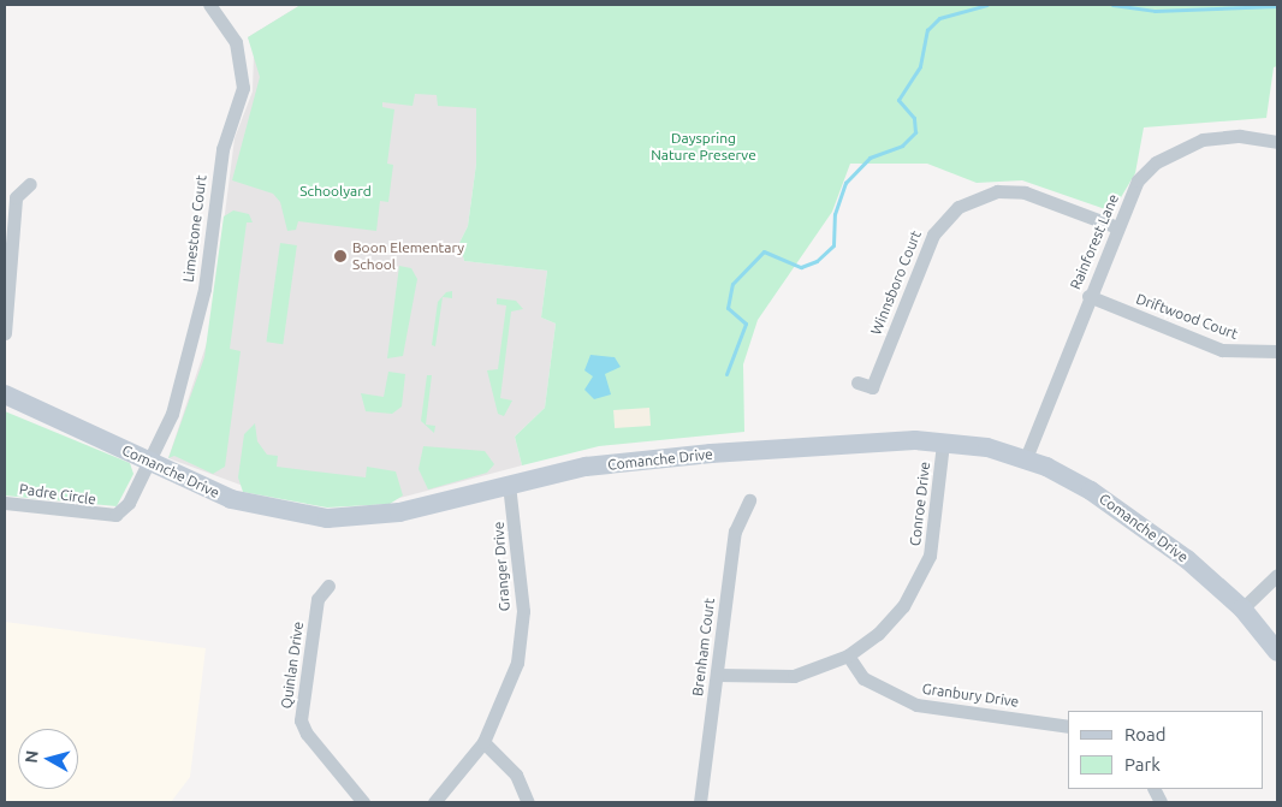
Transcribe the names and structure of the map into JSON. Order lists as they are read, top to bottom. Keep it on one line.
{"streets":{"street":["Limestone Court","Rainforest Lane","Winnsboro Court","Driftwood Court","Comanche Drive","Padre Circle","Conroe Drive","Granger Drive","Brenham Court","Quinlan Drive","Granbury Drive"]},"crossings":[["Limestone Court","Comanche Drive"],["Limestone Court","Padre Circle"],["Rainforest Lane","Winnsboro Court"],["Rainforest Lane","Driftwood Court"],["Rainforest Lane","Comanche Drive"],["Comanche Drive","Padre Circle"],["Comanche Drive","Conroe Drive"],["Comanche Drive","Granger Drive"],["Conroe Drive","Brenham Court"],["Conroe Drive","Granbury Drive"]],"parks":["Dayspring Nature Preserve","Schoolyard"],"places":["Boon Elementary School"],"legend":["Road","Park"],"north":"left"}
